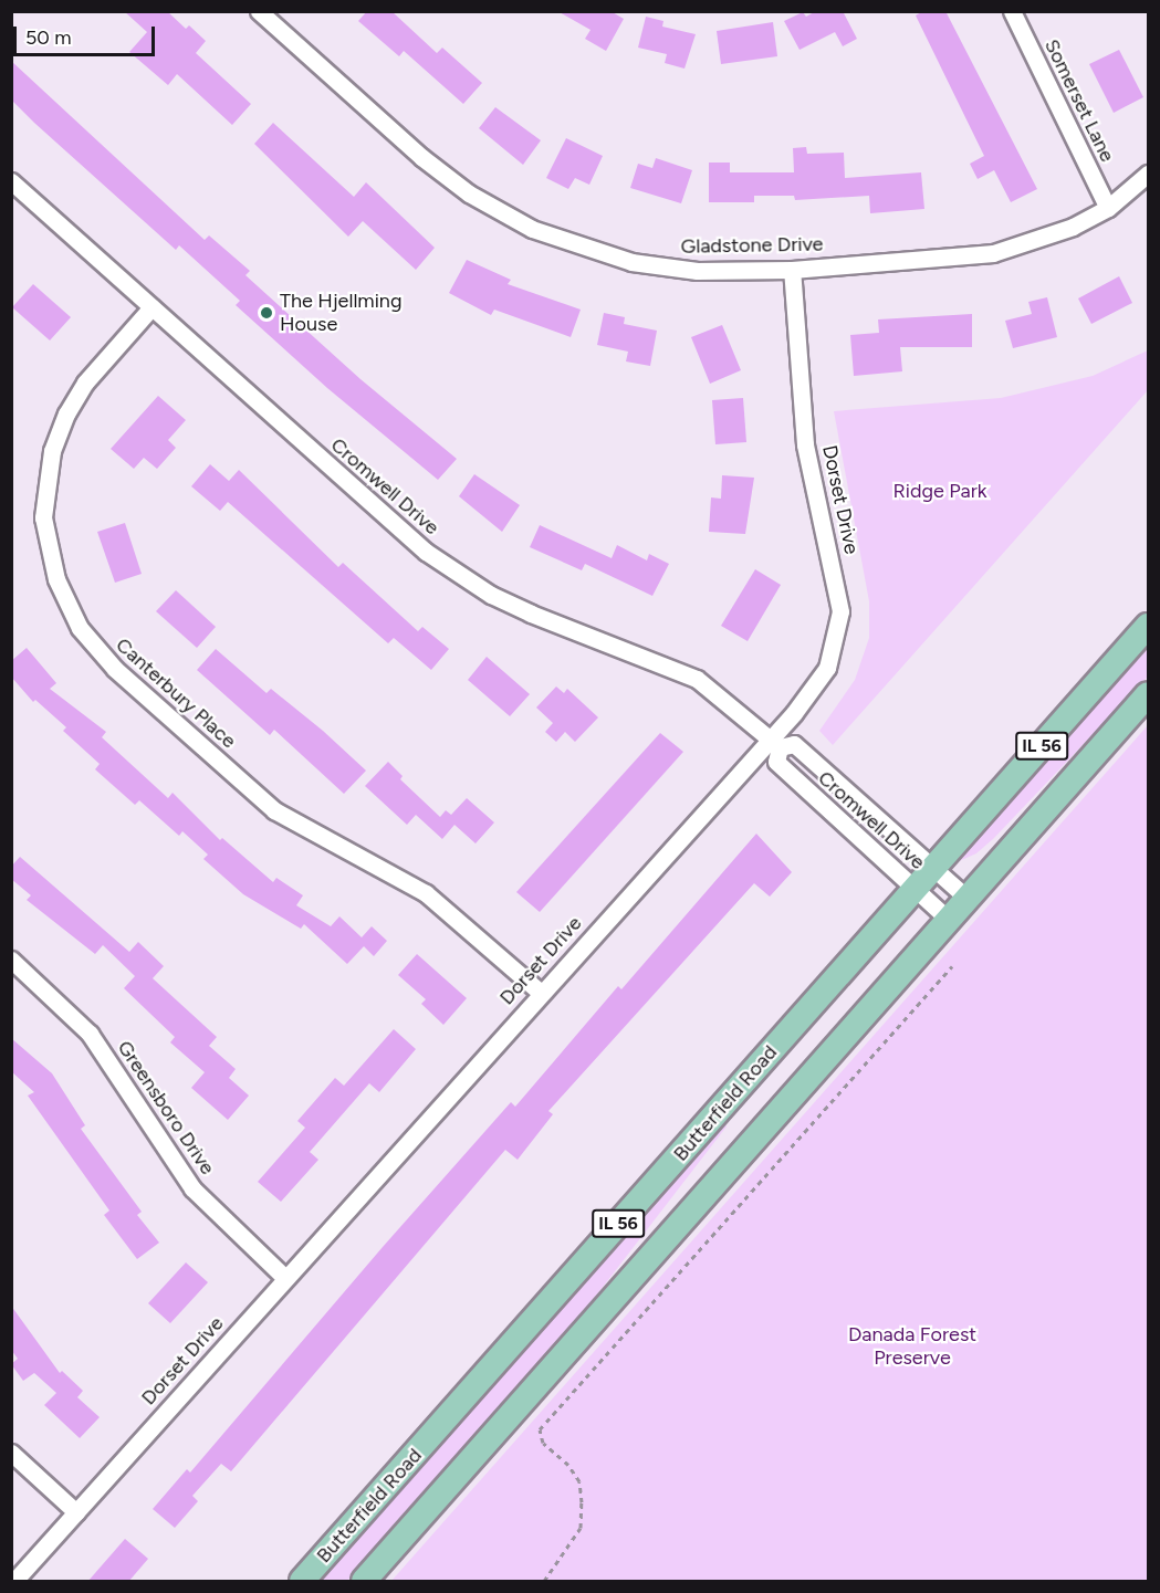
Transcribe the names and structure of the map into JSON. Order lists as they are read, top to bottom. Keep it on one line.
{"streets":{"main road":["IL 56","Butterfield Road"],"street":["Somerset Lane","Gladstone Drive","Cromwell Drive","Dorset Drive","Canterbury Place","Greensboro Drive"]},"crossings":[["Somerset Lane","Gladstone Drive"],["Gladstone Drive","Dorset Drive"],["Cromwell Drive","Dorset Drive"],["Cromwell Drive","Canterbury Place"],["Cromwell Drive","IL 56"],["Cromwell Drive","Butterfield Road"],["Dorset Drive","Canterbury Place"],["Dorset Drive","Greensboro Drive"]],"parks":["Ridge Park","Danada Forest Preserve"],"places":["The Hjellming House"],"scale_bar":"50 m"}
